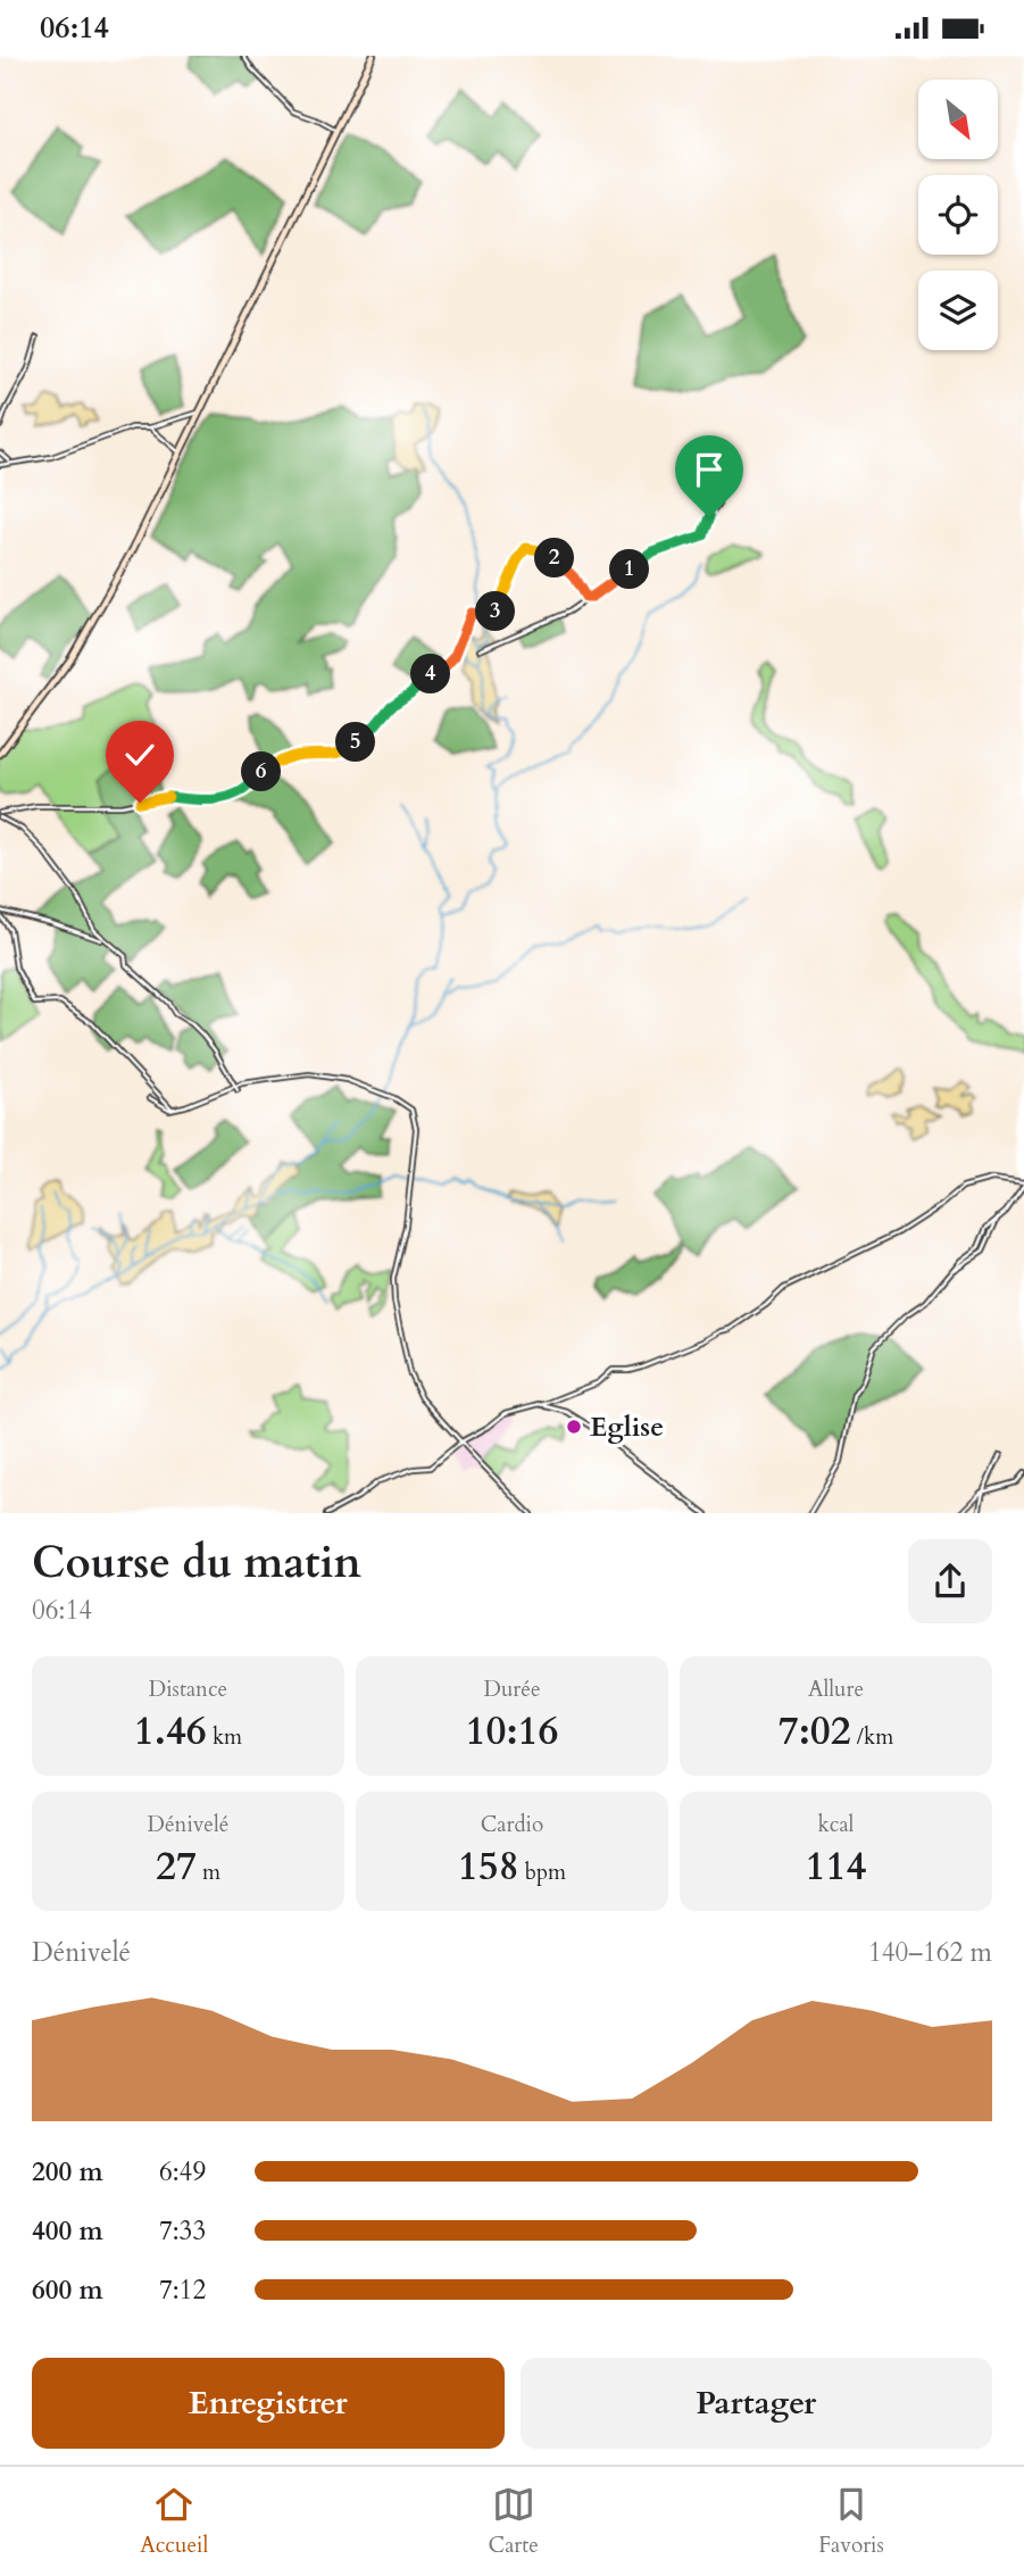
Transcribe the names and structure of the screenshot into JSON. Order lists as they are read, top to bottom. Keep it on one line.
{"places":["Eglise"],"north":"bottom right","page":{"status":"06:14","pins":["2","1","3","4","5","6"],"heading":["Course du matin","06:14"],"stats":[["Distance","1.46 km"],["Durée","10:16"],["Allure","7:02 /km"],["Dénivelé","27 m"],["Cardio","158 bpm"],["kcal","114"]],"chart":["Dénivelé","140–162 m"],"list":[{"name":"200 m","note":"6:49"},{"name":"400 m","note":"7:33"},{"name":"600 m","note":"7:12"}],"buttons":["Enregistrer","Partager"],"tabs":["Accueil","Carte","Favoris"]}}
